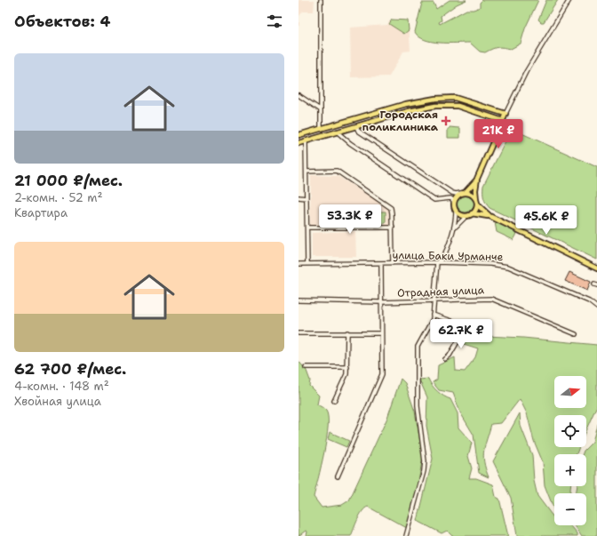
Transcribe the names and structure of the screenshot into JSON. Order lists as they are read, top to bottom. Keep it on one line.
{"streets":{"street":["улица Баки Урманче","Отрадная улица"]},"places":{"health":["Городская поликлиника"]},"north":"right","page":{"heading":"Объектов: 4","list":[{"name":"21 000 ₽/мес.","note":"2-комн. · 52 m² · Квартира"},{"name":"62 700 ₽/мес.","note":"4-комн. · 148 m² · Хвойная улица"}],"price":["21K ₽","53.3K ₽","45.6K ₽","62.7K ₽"],"map_buttons":["+","−"]}}
